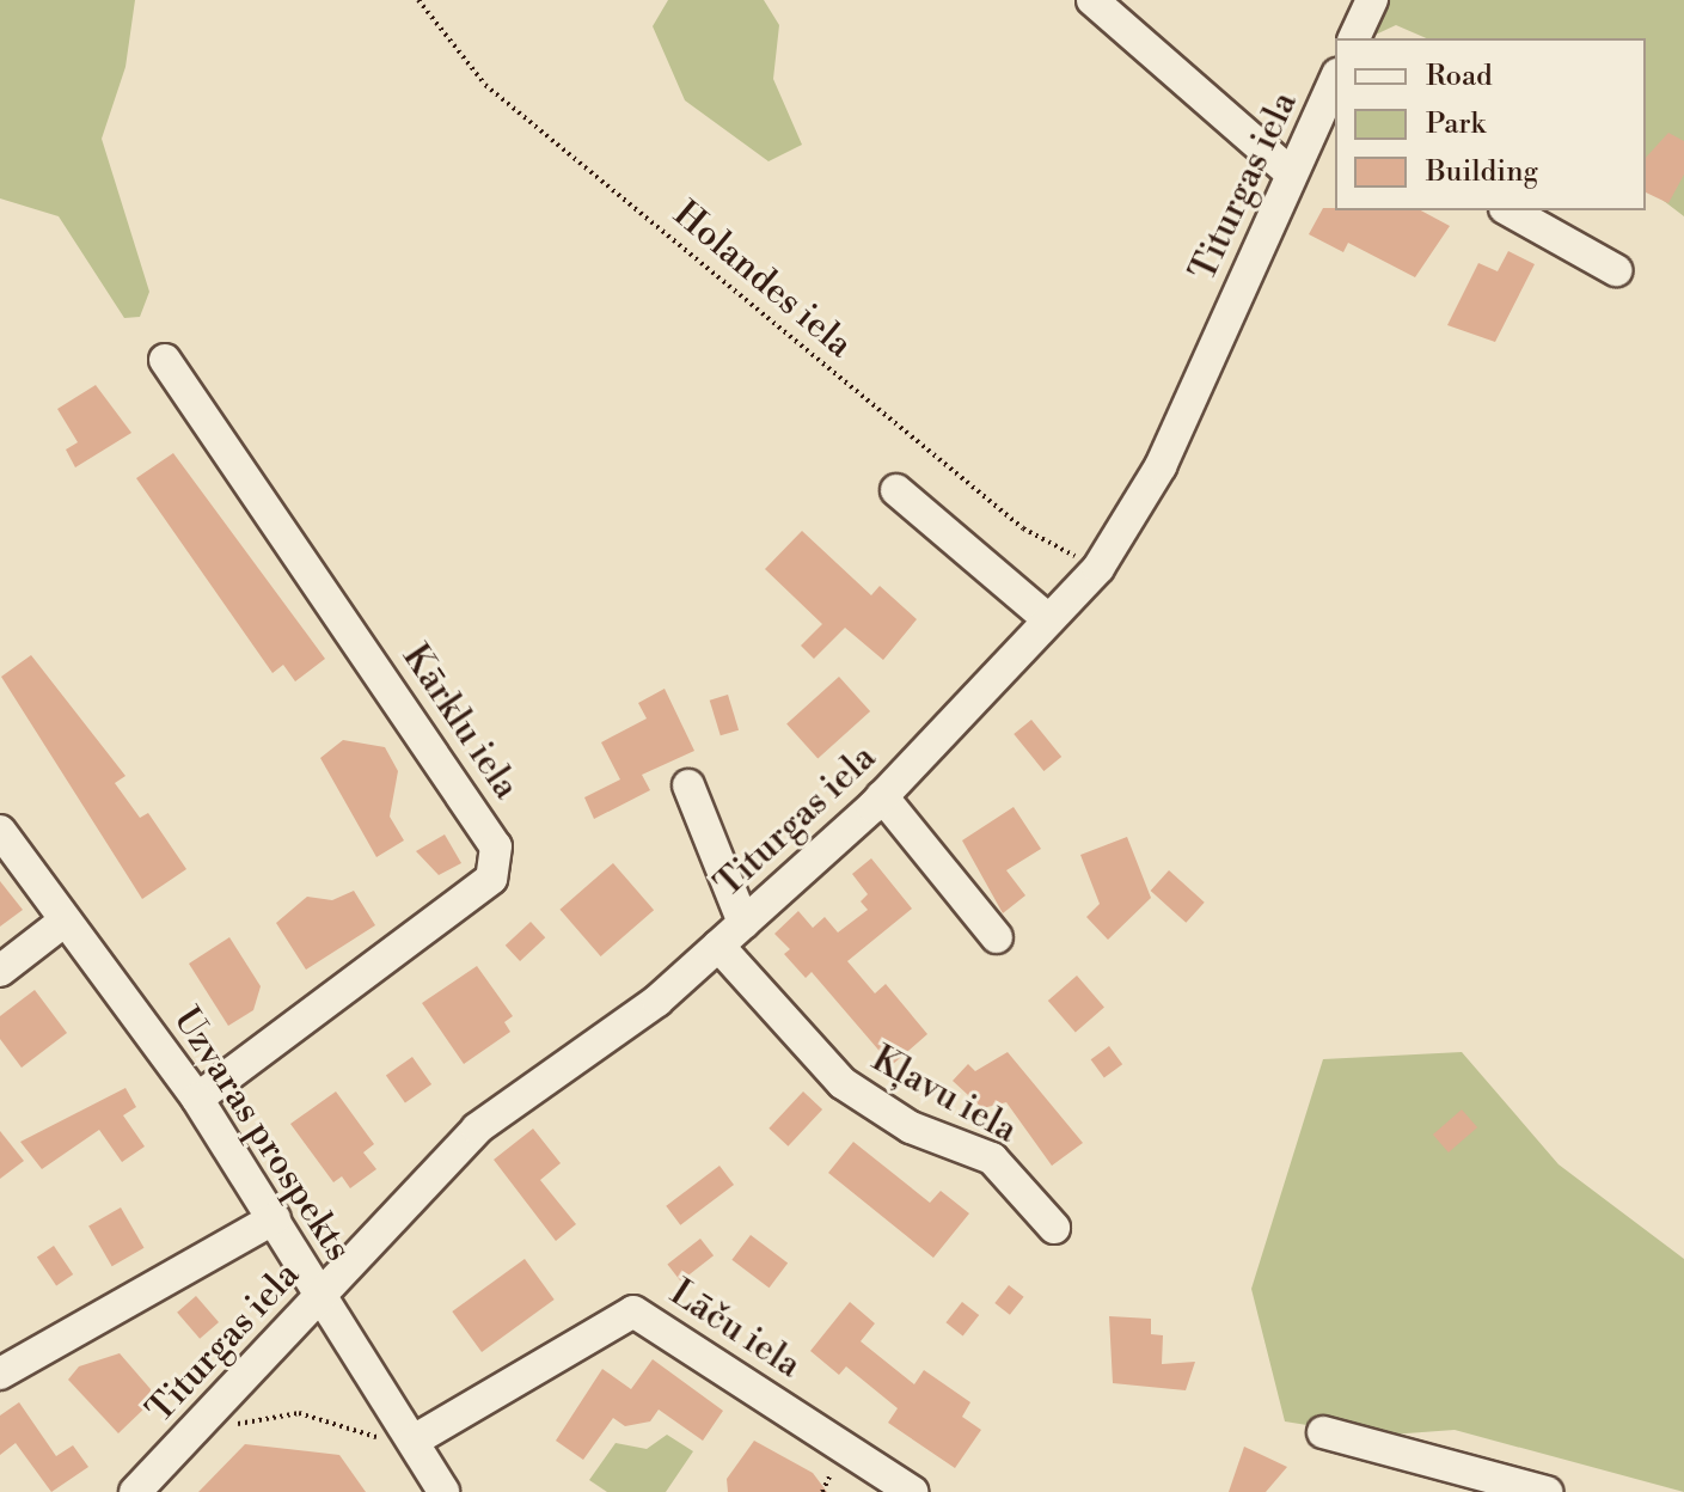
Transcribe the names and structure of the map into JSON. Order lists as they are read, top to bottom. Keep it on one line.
{"streets":{"street":["Titurgas iela","Kārklu iela","Kļavu iela","Uzvaras prospekts","Lāču iela"],"path":["Holandes iela"]},"crossings":[["Titurgas iela","Holandes iela"],["Titurgas iela","Kļavu iela"],["Titurgas iela","Uzvaras prospekts"],["Kārklu iela","Uzvaras prospekts"],["Uzvaras prospekts","Lāču iela"]],"legend":["Road","Park","Building"]}
